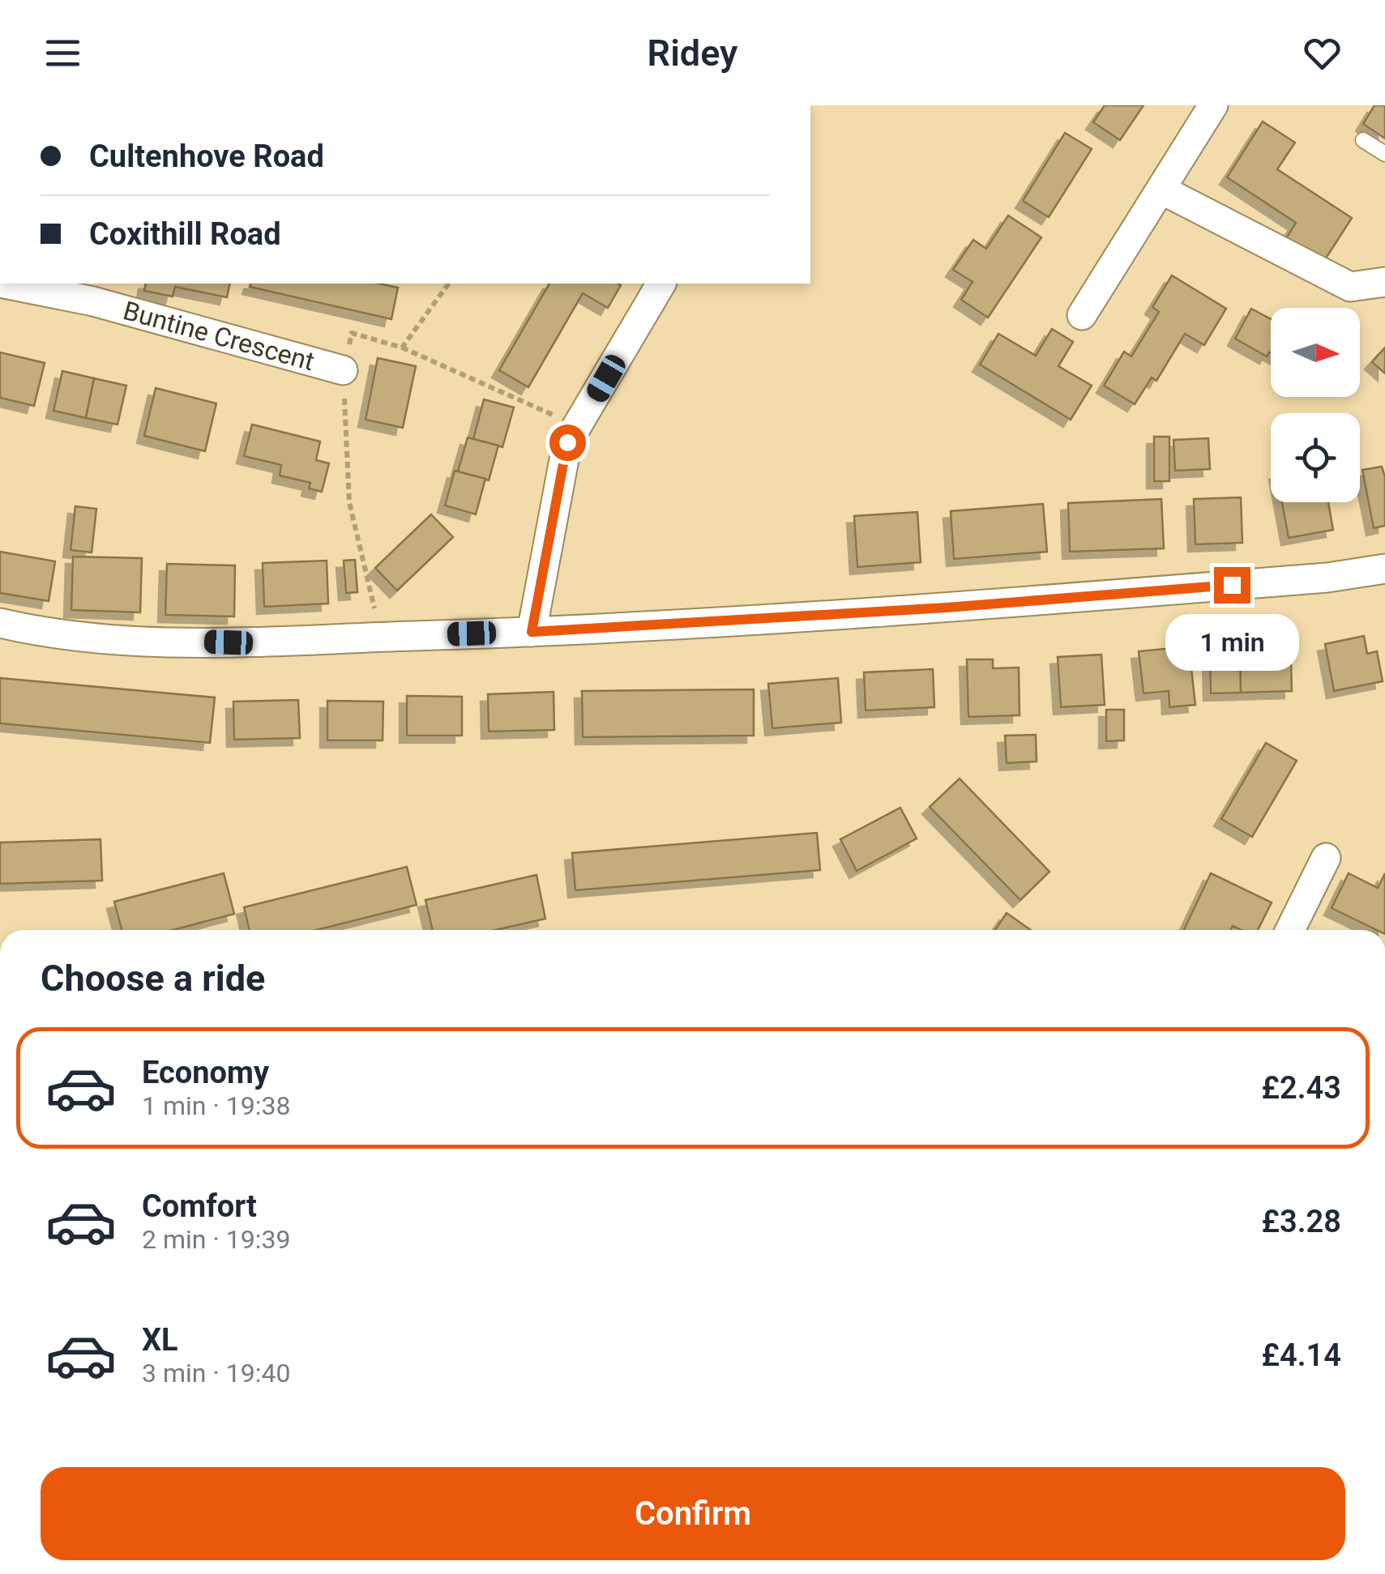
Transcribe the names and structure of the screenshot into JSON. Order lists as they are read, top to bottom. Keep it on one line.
{"streets":{"street":["Buntine Crescent"]},"north":"right","page":{"header":"Ridey","banner":["Cultenhove Road","Coxithill Road"],"bubble":"1 min","heading":"Choose a ride","list":[{"name":"Economy","note":"1 min · 19:38","value":"£2.43"},{"name":"Comfort","note":"2 min · 19:39","value":"£3.28"},{"name":"XL","note":"3 min · 19:40","value":"£4.14"}],"buttons":"Confirm"}}
